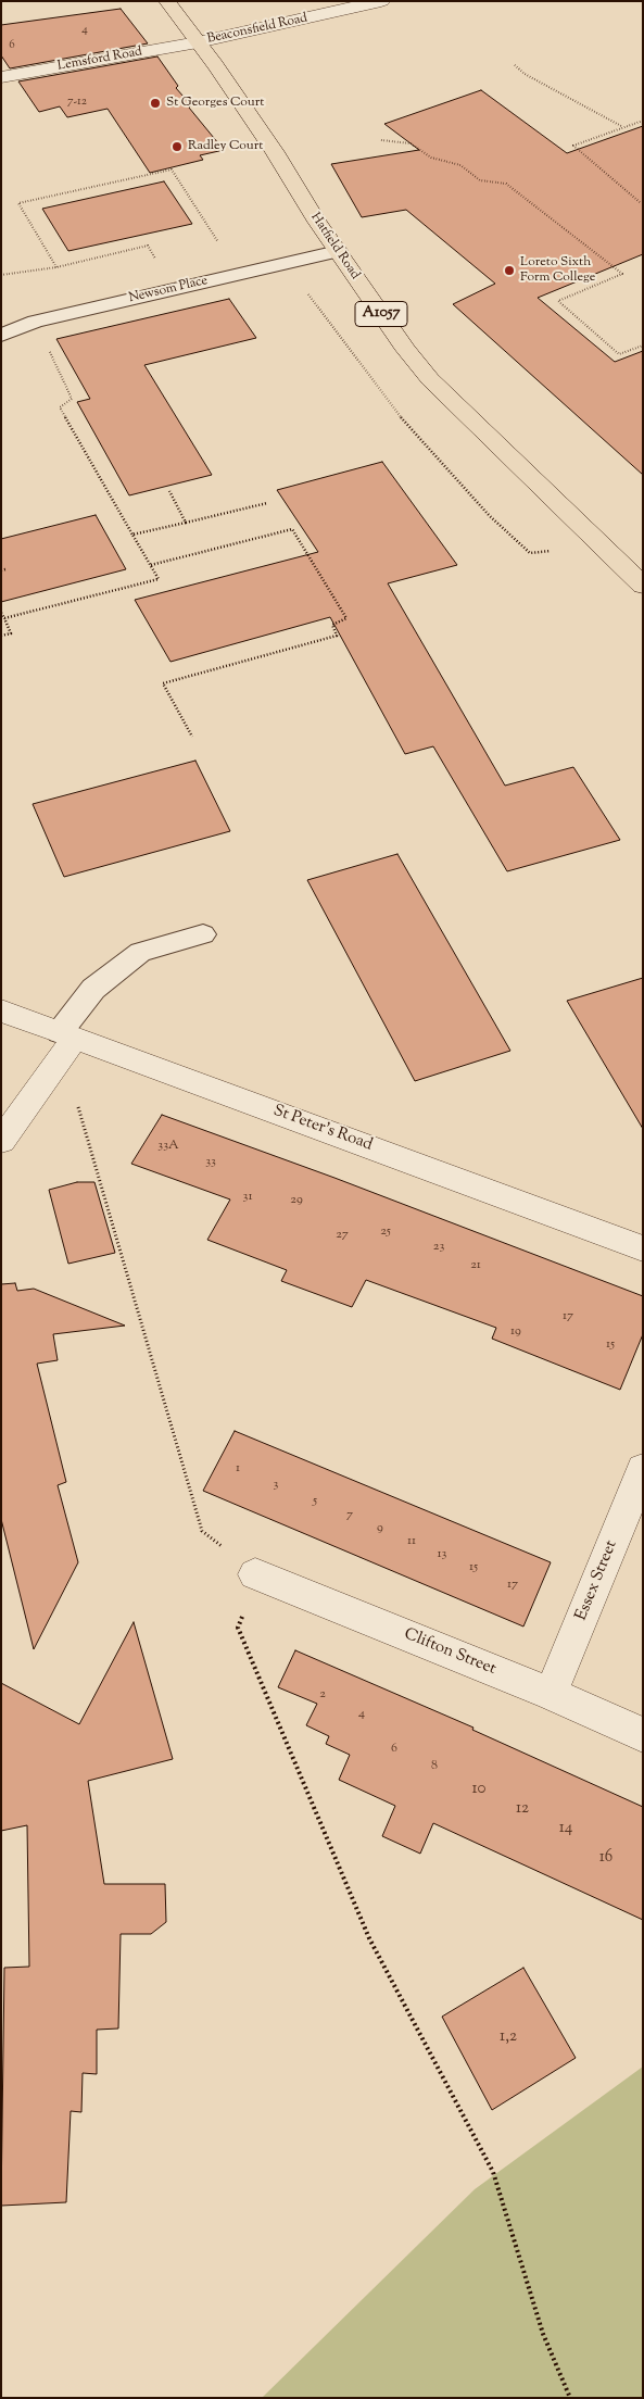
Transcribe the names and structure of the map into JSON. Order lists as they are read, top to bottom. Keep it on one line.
{"streets":{"main road":["Hatfield Road","A1057"],"street":["Beaconsfield Road","Lemsford Road","St Peter's Road","Essex Street","Clifton Street"],"lane":["Newsom Place"]},"crossings":[["Beaconsfield Road","Lemsford Road"],["Beaconsfield Road","Hatfield Road"],["Lemsford Road","Hatfield Road"],["Hatfield Road","Newsom Place"],["Essex Street","Clifton Street"]],"places":["St Georges Court","Radley Court","Loreto Sixth Form College"],"house_numbers":["4","6","7-12","33A","33","31","29","25","27","23","21","17","19","15","1","3","5","7","9","11","13","15","17","2","4","6","8","10","12","14","16","1,2"]}
